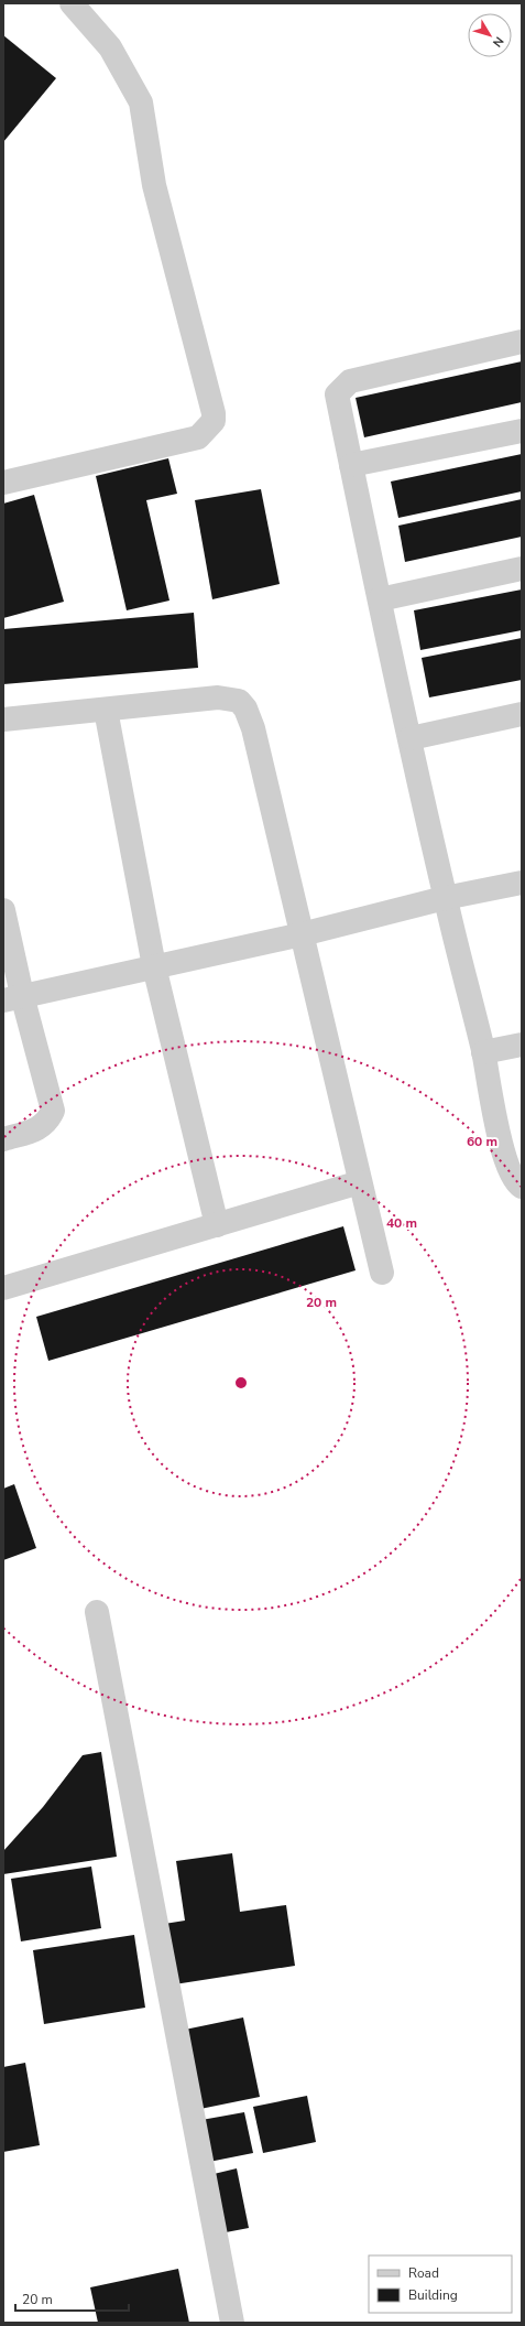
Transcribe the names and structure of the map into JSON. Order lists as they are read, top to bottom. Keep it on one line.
{"legend":["Road","Building"],"scale_bar":"20 m","north":"bottom right","rings":["60 m","40 m","20 m"]}
